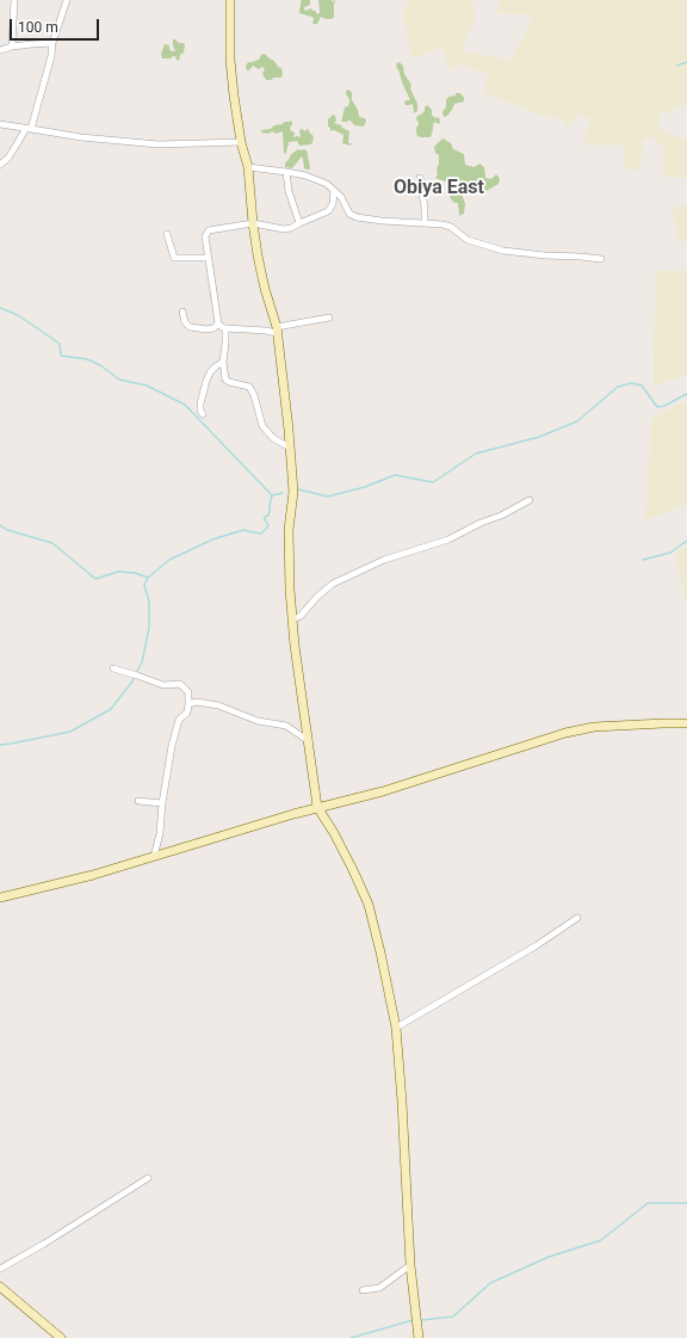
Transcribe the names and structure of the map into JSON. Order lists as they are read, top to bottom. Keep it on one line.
{"districts":["Obiya East"],"scale_bar":"100 m"}
